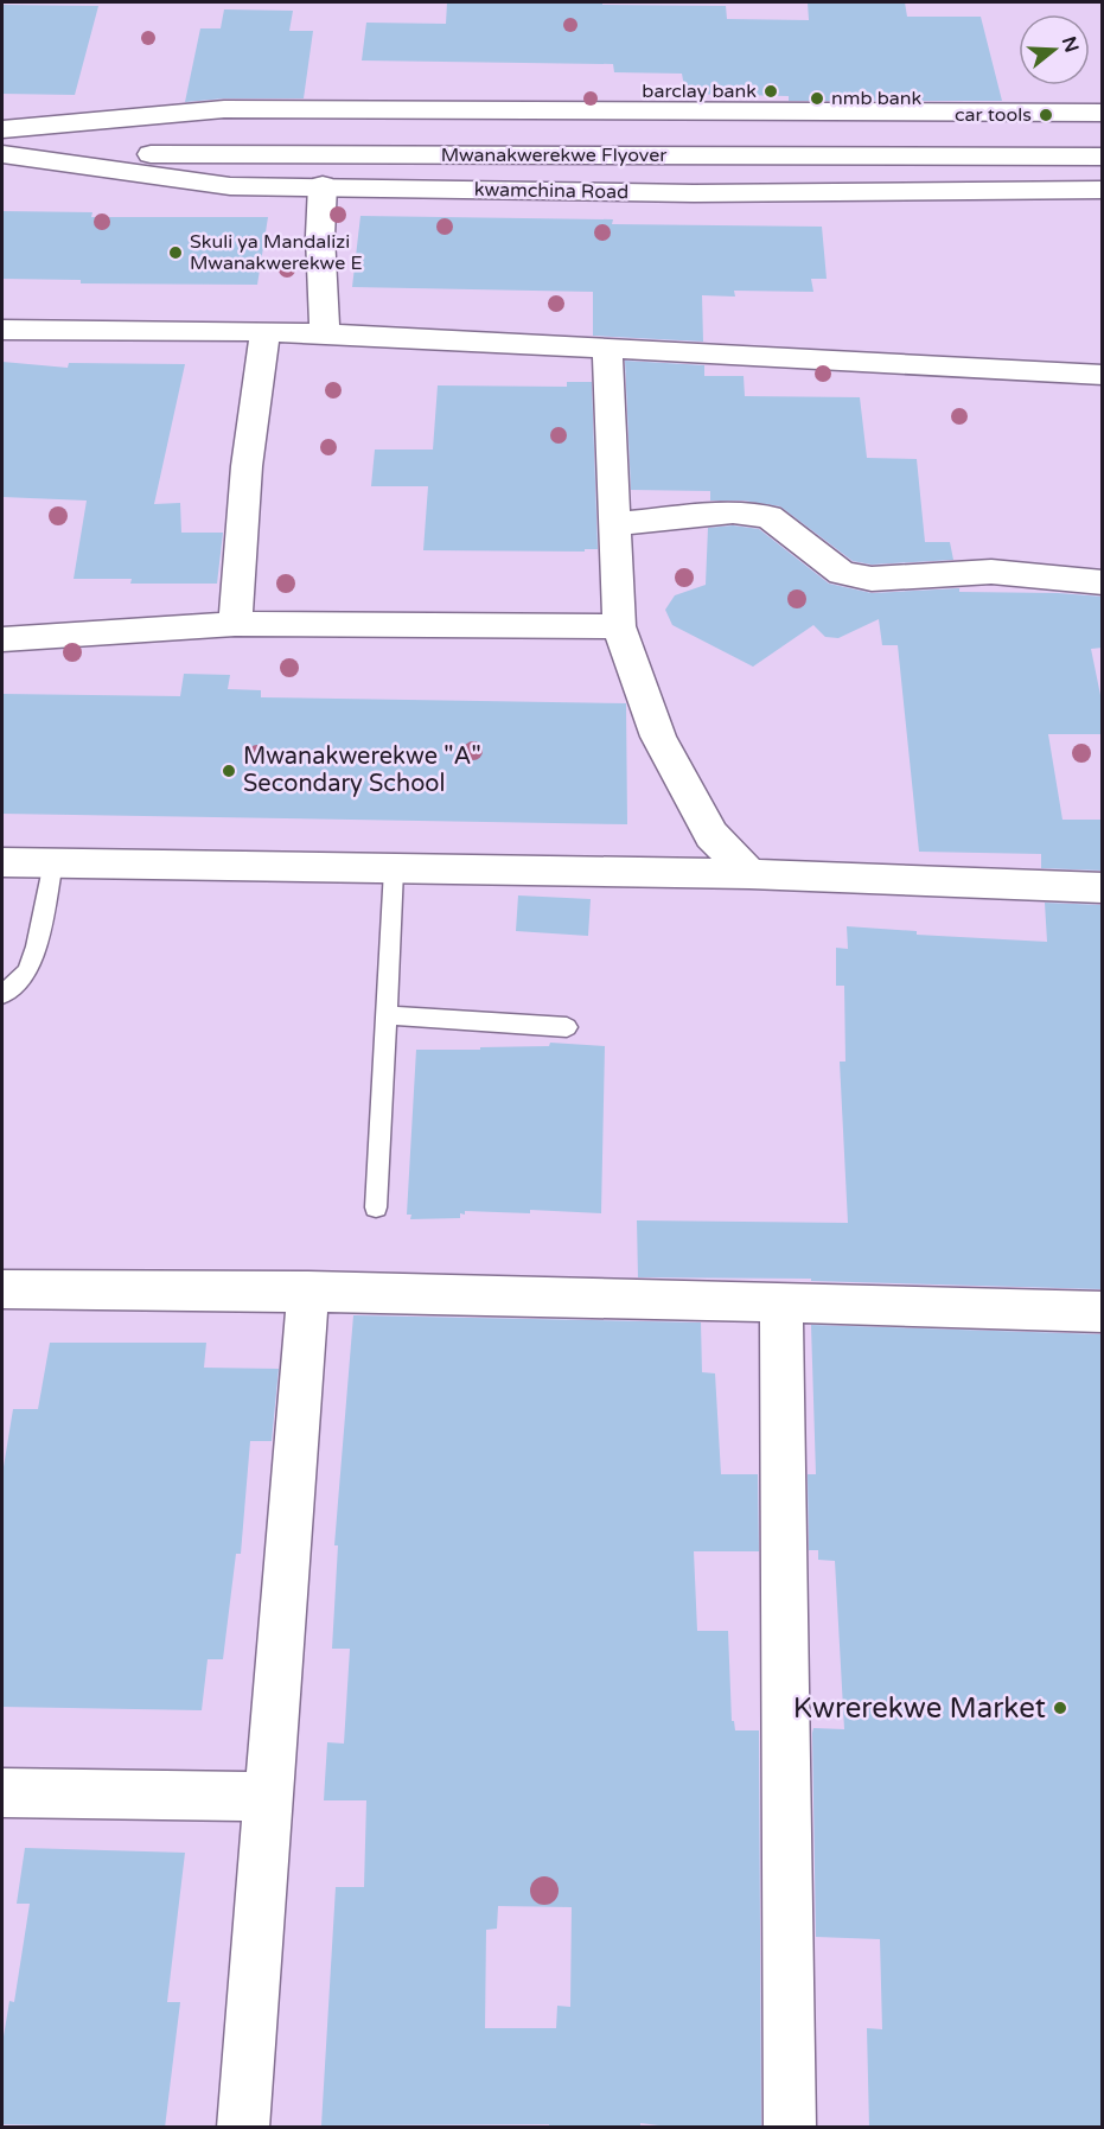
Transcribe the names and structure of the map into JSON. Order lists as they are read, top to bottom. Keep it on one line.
{"streets":{"street":["Mwanakwerekwe Flyover","kwamchina Road"]},"crossings":[["Mwanakwerekwe Flyover","kwamchina Road"]],"places":["barclay bank","nmb bank","car tools","Skuli ya Mandalizi Mwanakwerekwe E","Mwanakwerekwe \"A\" Secondary School","Kwrerekwe Market"],"north":"right"}
